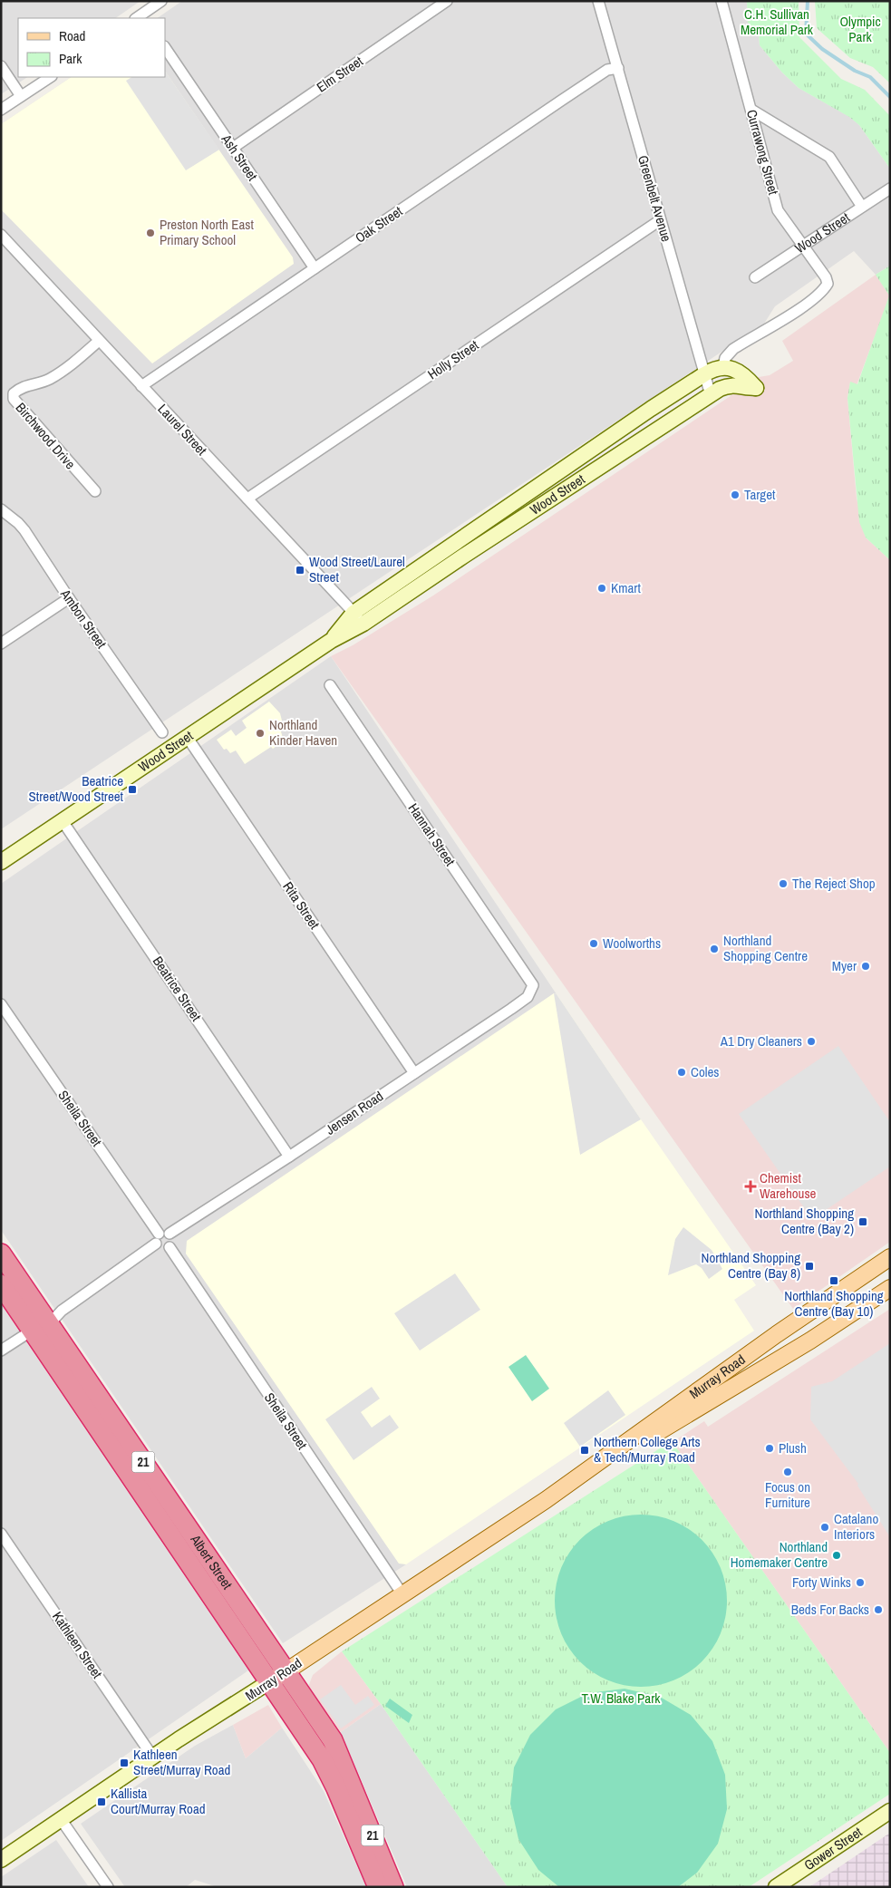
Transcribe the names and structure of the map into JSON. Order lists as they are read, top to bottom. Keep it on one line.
{"streets":{"highway":["21","Albert Street"],"main road":["Murray Road"],"street":["Elm Street","Currawong Street","Ash Street","Greenbelt Avenue","Oak Street","Wood Street","Holly Street","Laurel Street","Birchwood Drive","Ambon Street","Hannah Street","Rita Street","Beatrice Street","Jensen Road","Sheila Street","Kathleen Street","Gower Street"]},"crossings":[["Elm Street","Ash Street"],["Currawong Street","Wood Street"],["Ash Street","Oak Street"],["Greenbelt Avenue","Oak Street"],["Greenbelt Avenue","Wood Street"],["Greenbelt Avenue","Holly Street"],["Oak Street","Laurel Street"],["Wood Street","Laurel Street"],["Wood Street","Rita Street"],["Wood Street","Beatrice Street"],["Holly Street","Laurel Street"],["Laurel Street","Birchwood Drive"],["Hannah Street","Jensen Road"],["Rita Street","Jensen Road"],["Beatrice Street","Jensen Road"],["Jensen Road","Sheila Street"],["Sheila Street","Murray Road"],["Murray Road","Albert Street"],["Murray Road","Kathleen Street"]],"parks":["C.H. Sullivan Memorial Park","Olympic Park","T.W. Blake Park"],"places":{"other":["Preston North East Primary School","Target","Kmart","Northland Kinder Haven","The Reject Shop","Woolworths","Northland Shopping Centre","Myer","A1 Dry Cleaners","Coles","Plush","Focus on Furniture","Catalano Interiors","Northland Homemaker Centre","Forty Winks","Beds For Backs"],"transit":["Wood Street/Laurel Street","Beatrice Street/Wood Street","Northland Shopping Centre (Bay 2)","Northland Shopping Centre (Bay 8)","Northland Shopping Centre (Bay 10)","Northern College Arts & Tech/Murray Road","Kathleen Street/Murray Road","Kallista Court/Murray Road"],"health":["Chemist Warehouse"]},"legend":["Road","Park"]}
